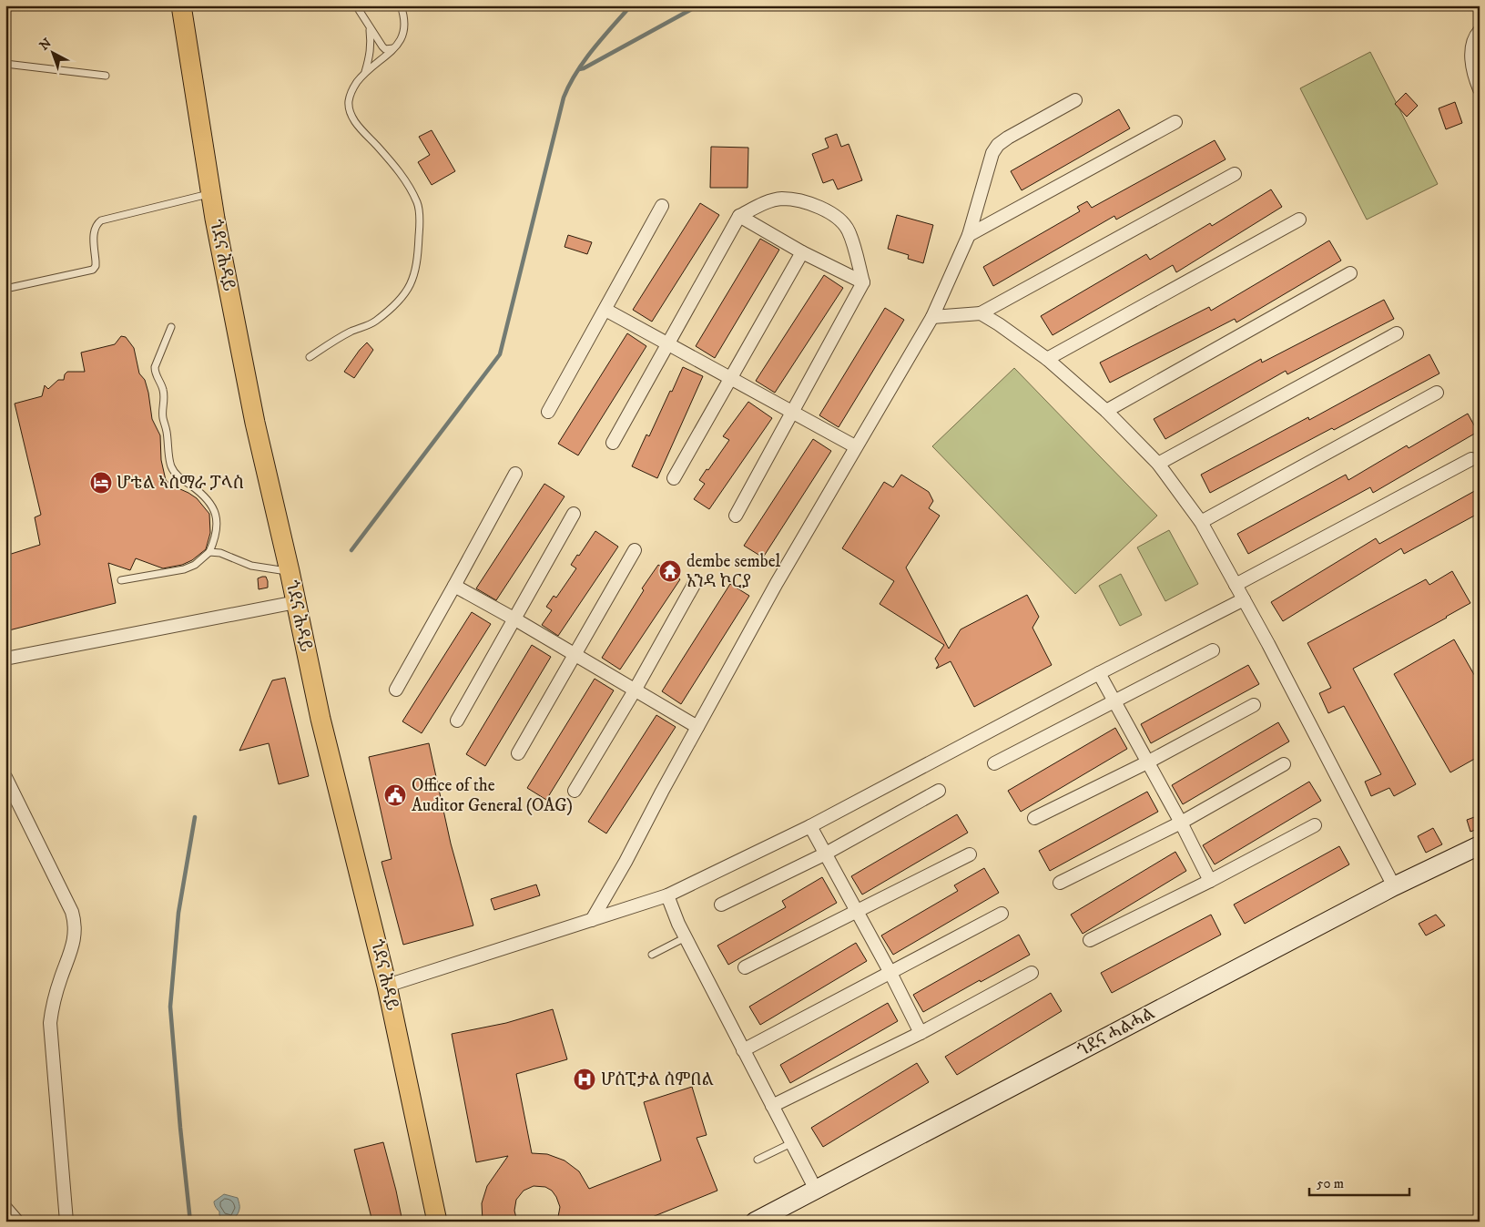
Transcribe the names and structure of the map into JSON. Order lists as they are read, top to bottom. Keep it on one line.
{"streets":{"main road":["ጎደና ሕዳይ"],"street":["ጎደና ሓልሓል"]},"places":{"hotel":["ሆቴል ኣስማራ ፓላስ"],"temple":["dembe sembel አንዳ ኮርያ"],"public building":["Office of the Auditor General (OAG)"],"hospital":["ሆስፒታል ሰምበል"]},"scale_bar":"50 m","north":"top left"}
